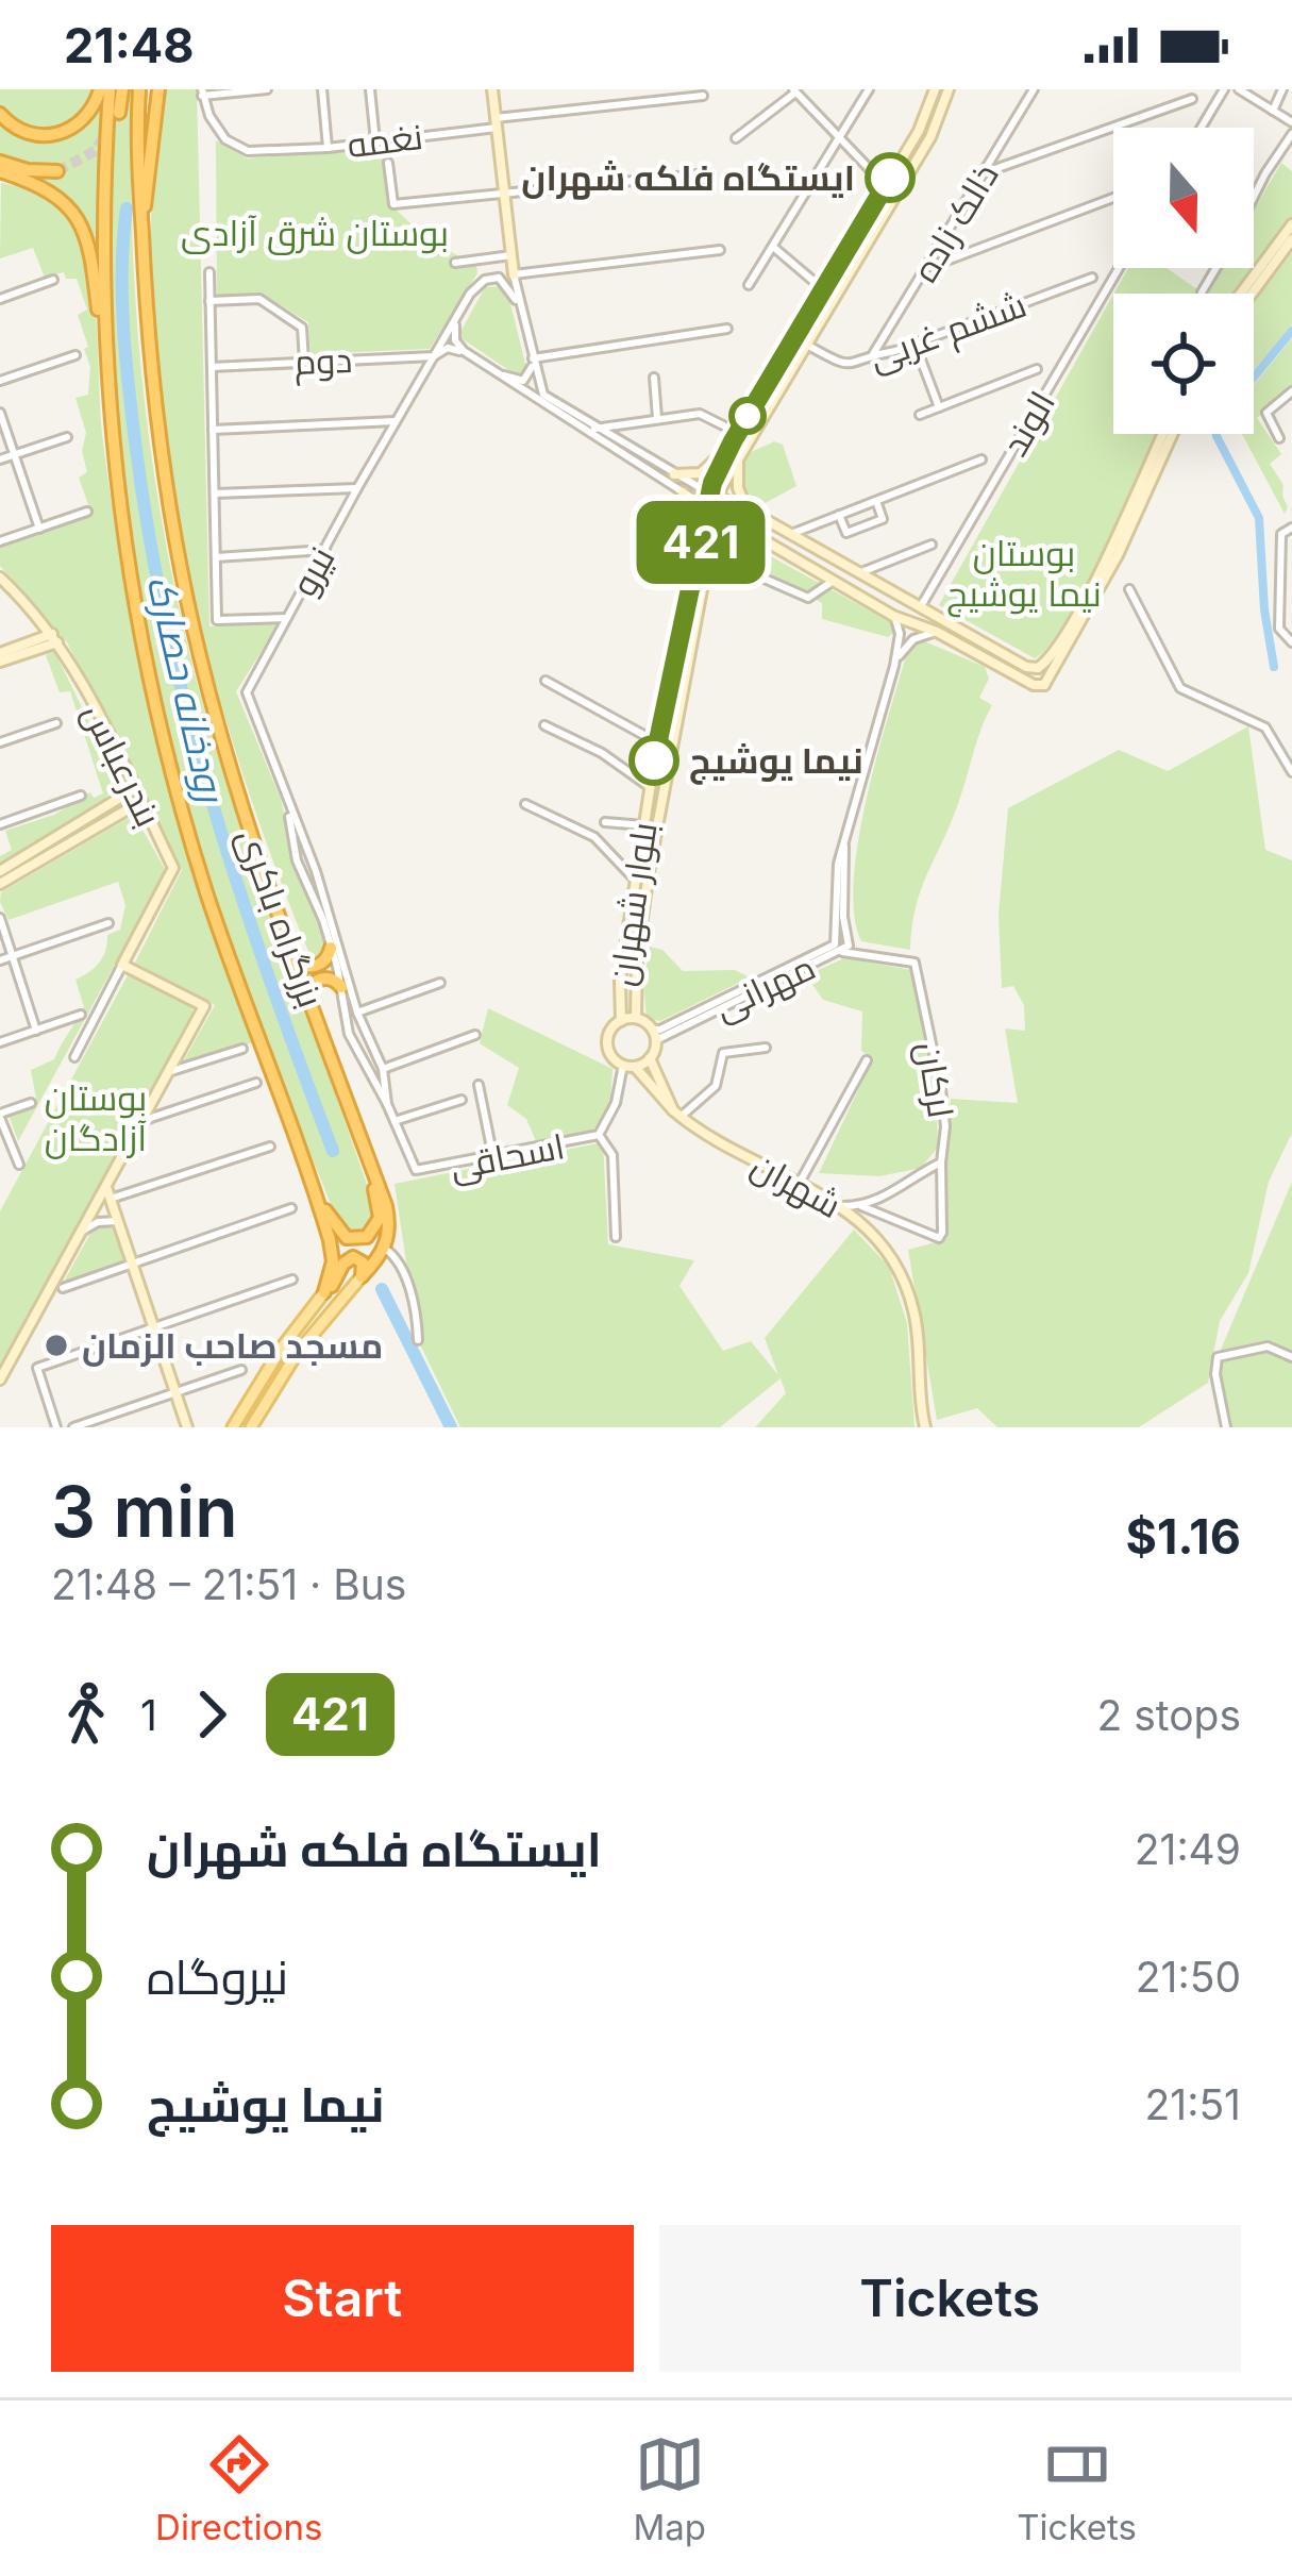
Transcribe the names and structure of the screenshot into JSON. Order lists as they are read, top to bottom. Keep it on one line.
{"streets":{"highway":["بزرگراه باکری"],"street":["نغمه","ذالک زاده","ششم غربی","دوم","الوند","نیرو","بندرعباس","بلوار شهران","مهرانی","لرکان","اسحاقی","شهران"]},"crossings":[["ذالک زاده","ششم غربی"],["ششم غربی","بلوار شهران"],["دوم","نیرو"],["نیرو","اسحاقی"],["بلوار شهران","مهرانی"],["بلوار شهران","اسحاقی"],["بلوار شهران","شهران"],["مهرانی","لرکان"],["مهرانی","اسحاقی"],["مهرانی","شهران"],["لرکان","شهران"],["اسحاقی","شهران"]],"water":["رودخانه حصارک"],"parks":["بوستان شرق آزادی","بوستان نیما یوشیج","بوستان آزادگان"],"places":["ایستگاه فلکه شهران","نیما یوشیج","مسجد صاحب الزمان"],"lines":["bus line 421"],"north":"bottom","page":{"status":"21:48","on_map":"421","heading":["3 min","21:48 – 21:51 · Bus","$1.16"],"legs":["1","421","2 stops"],"list":[{"name":"ایستگاه فلکه شهران","value":"21:49"},{"name":"نیروگاه","value":"21:50"},{"name":"نیما یوشیج","value":"21:51"}],"buttons":["Start","Tickets"],"tabs":["Directions","Map","Tickets"]}}
